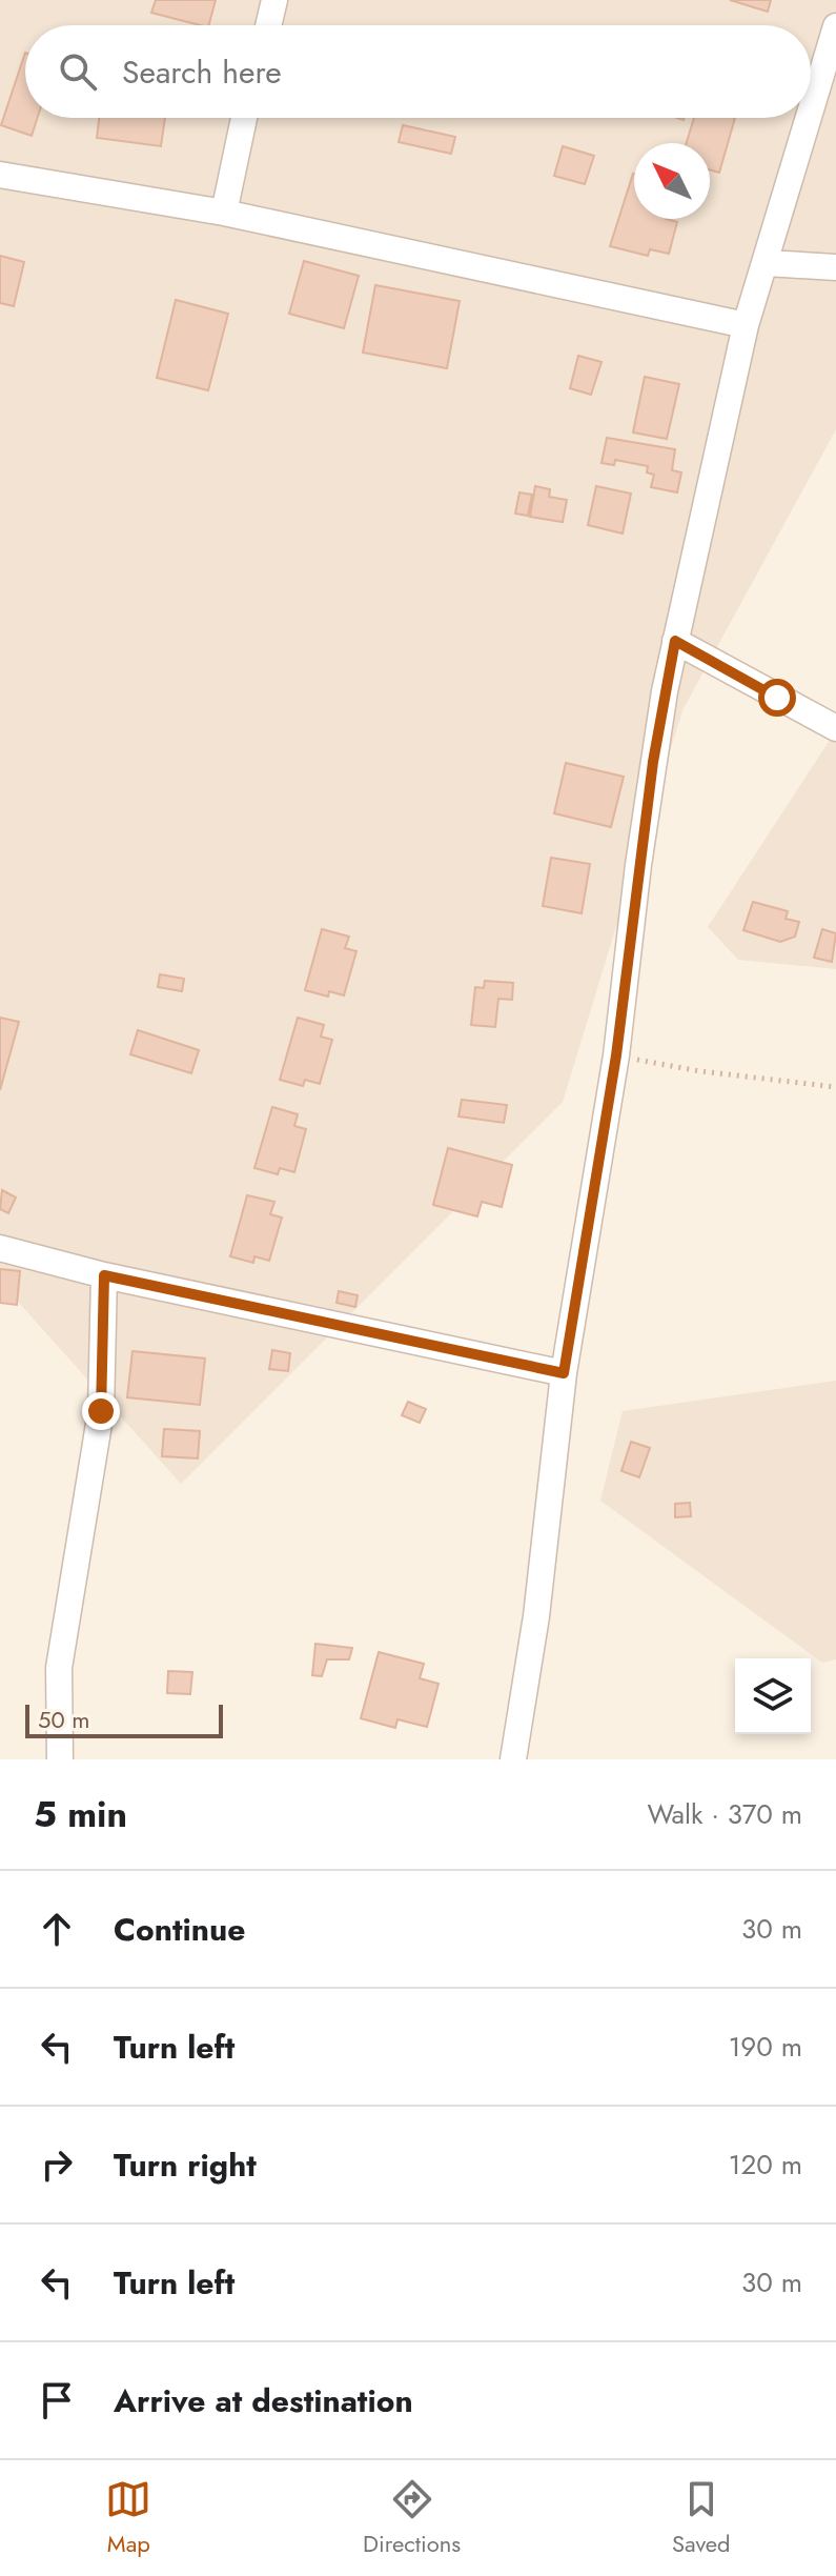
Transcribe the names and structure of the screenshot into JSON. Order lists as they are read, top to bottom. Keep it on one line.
{"scale_bar":"50 m","north":"top left","page":{"search":"Search here","scale":"50 m","heading":["5 min","Walk · 370 m"],"list":[["Continue","30 m"],["Turn left","190 m"],["Turn right","120 m"],["Turn left","30 m"],"Arrive at destination"],"nav":["Map","Directions","Saved"]}}
